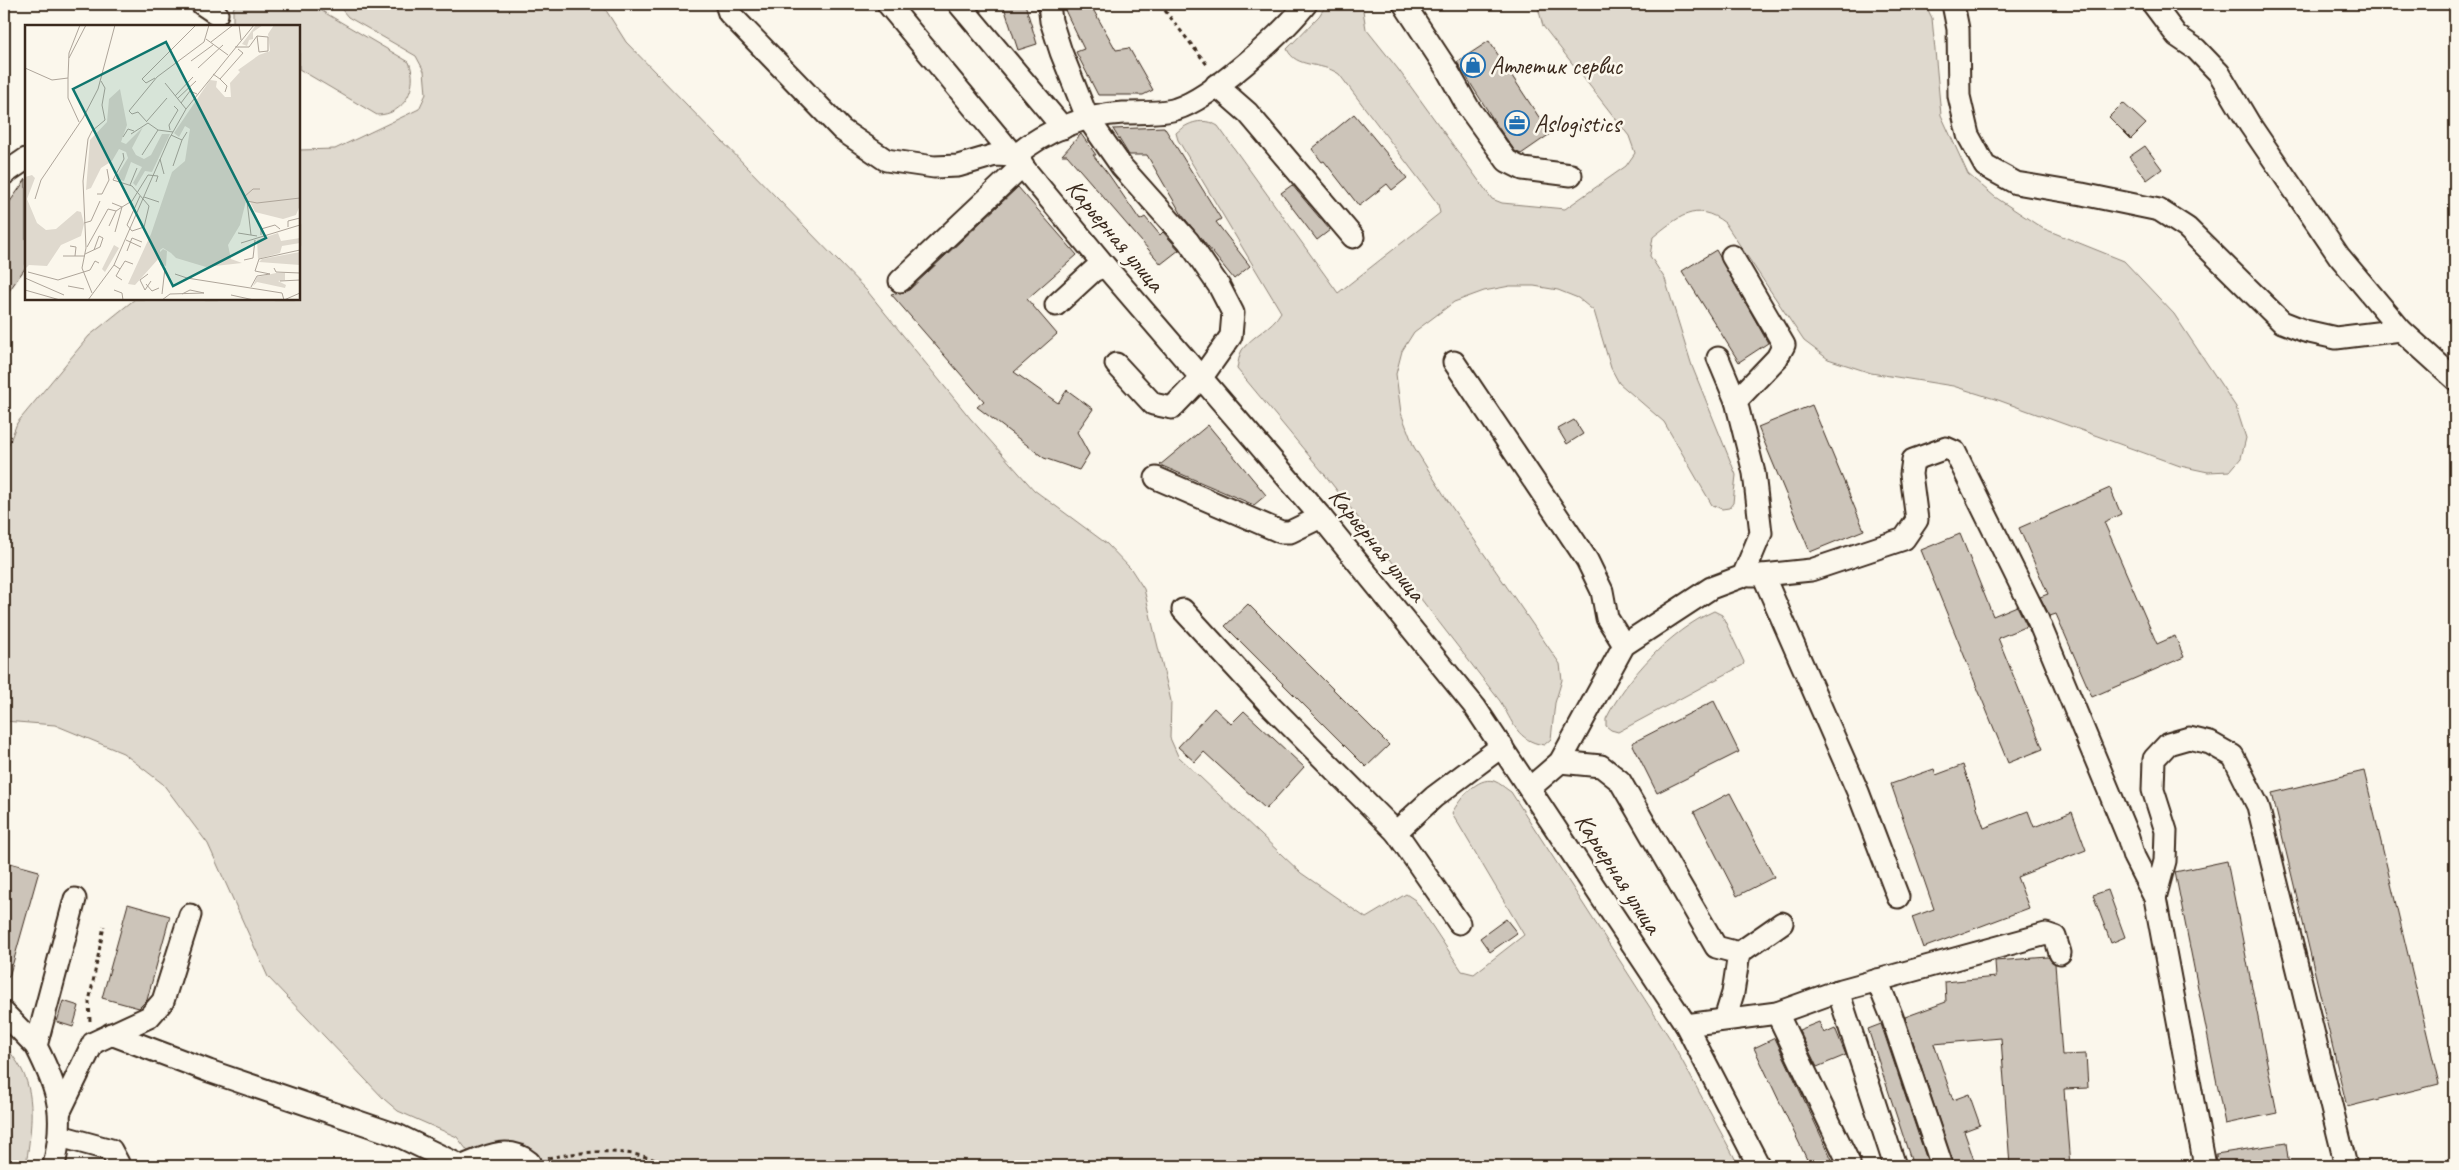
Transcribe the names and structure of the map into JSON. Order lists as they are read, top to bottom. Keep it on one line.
{"streets":{"street":["Карьерная улица"]},"places":{"shop":["Атлетик сервис"],"office":["Aslogistics"]}}
